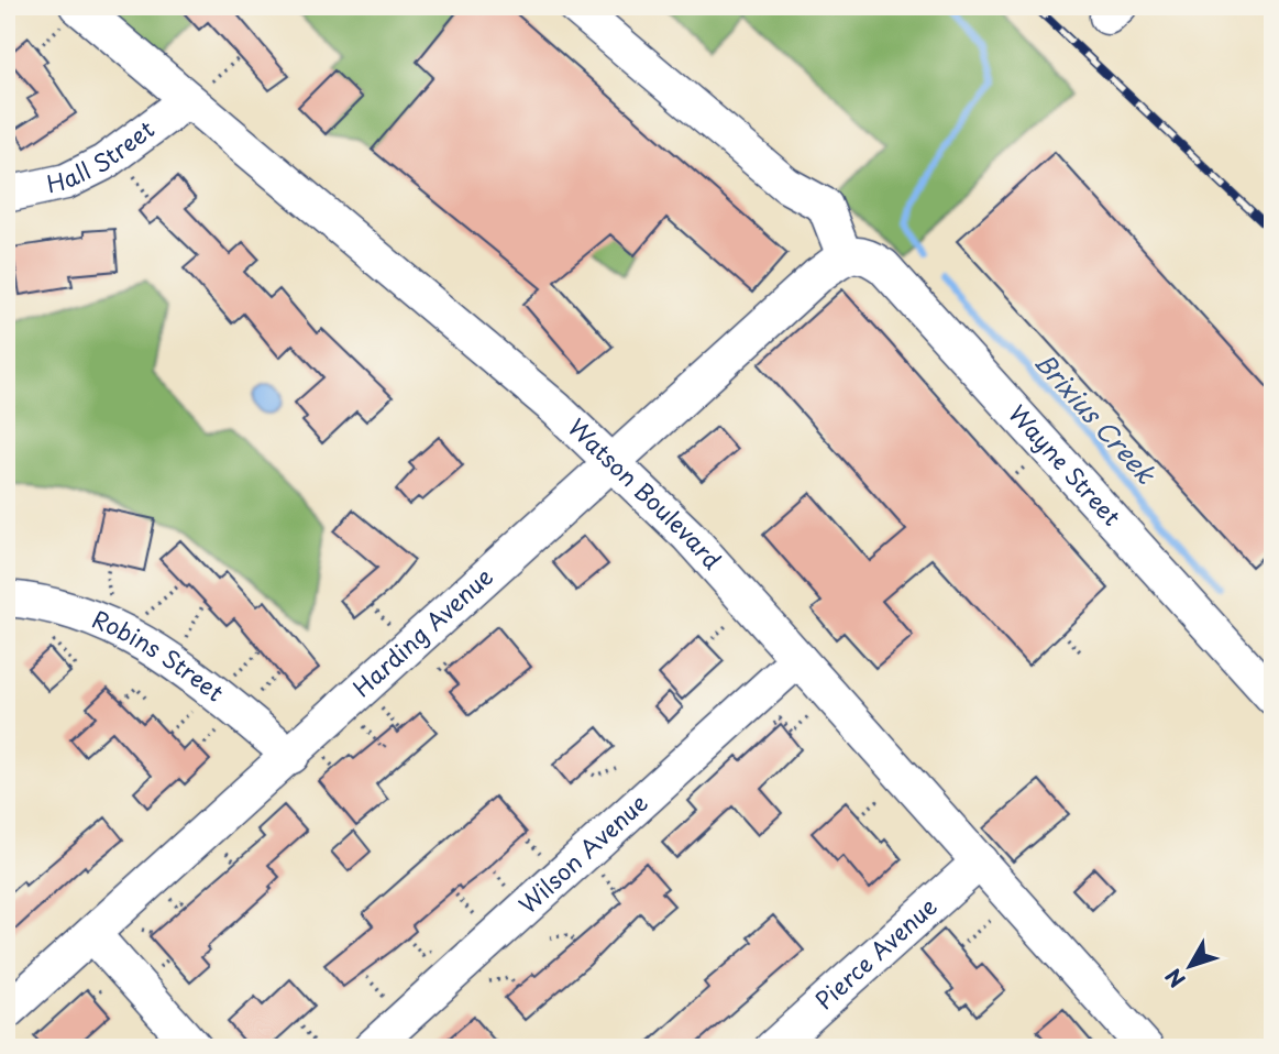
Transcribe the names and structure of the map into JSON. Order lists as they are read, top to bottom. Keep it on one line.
{"streets":{"street":["Hall Street","Wayne Street","Watson Boulevard","Harding Avenue","Robins Street","Wilson Avenue","Pierce Avenue"]},"crossings":[["Hall Street","Watson Boulevard"],["Wayne Street","Harding Avenue"],["Watson Boulevard","Harding Avenue"],["Watson Boulevard","Wilson Avenue"],["Watson Boulevard","Pierce Avenue"],["Harding Avenue","Robins Street"]],"water":["Brixius Creek"],"north":"bottom left"}
